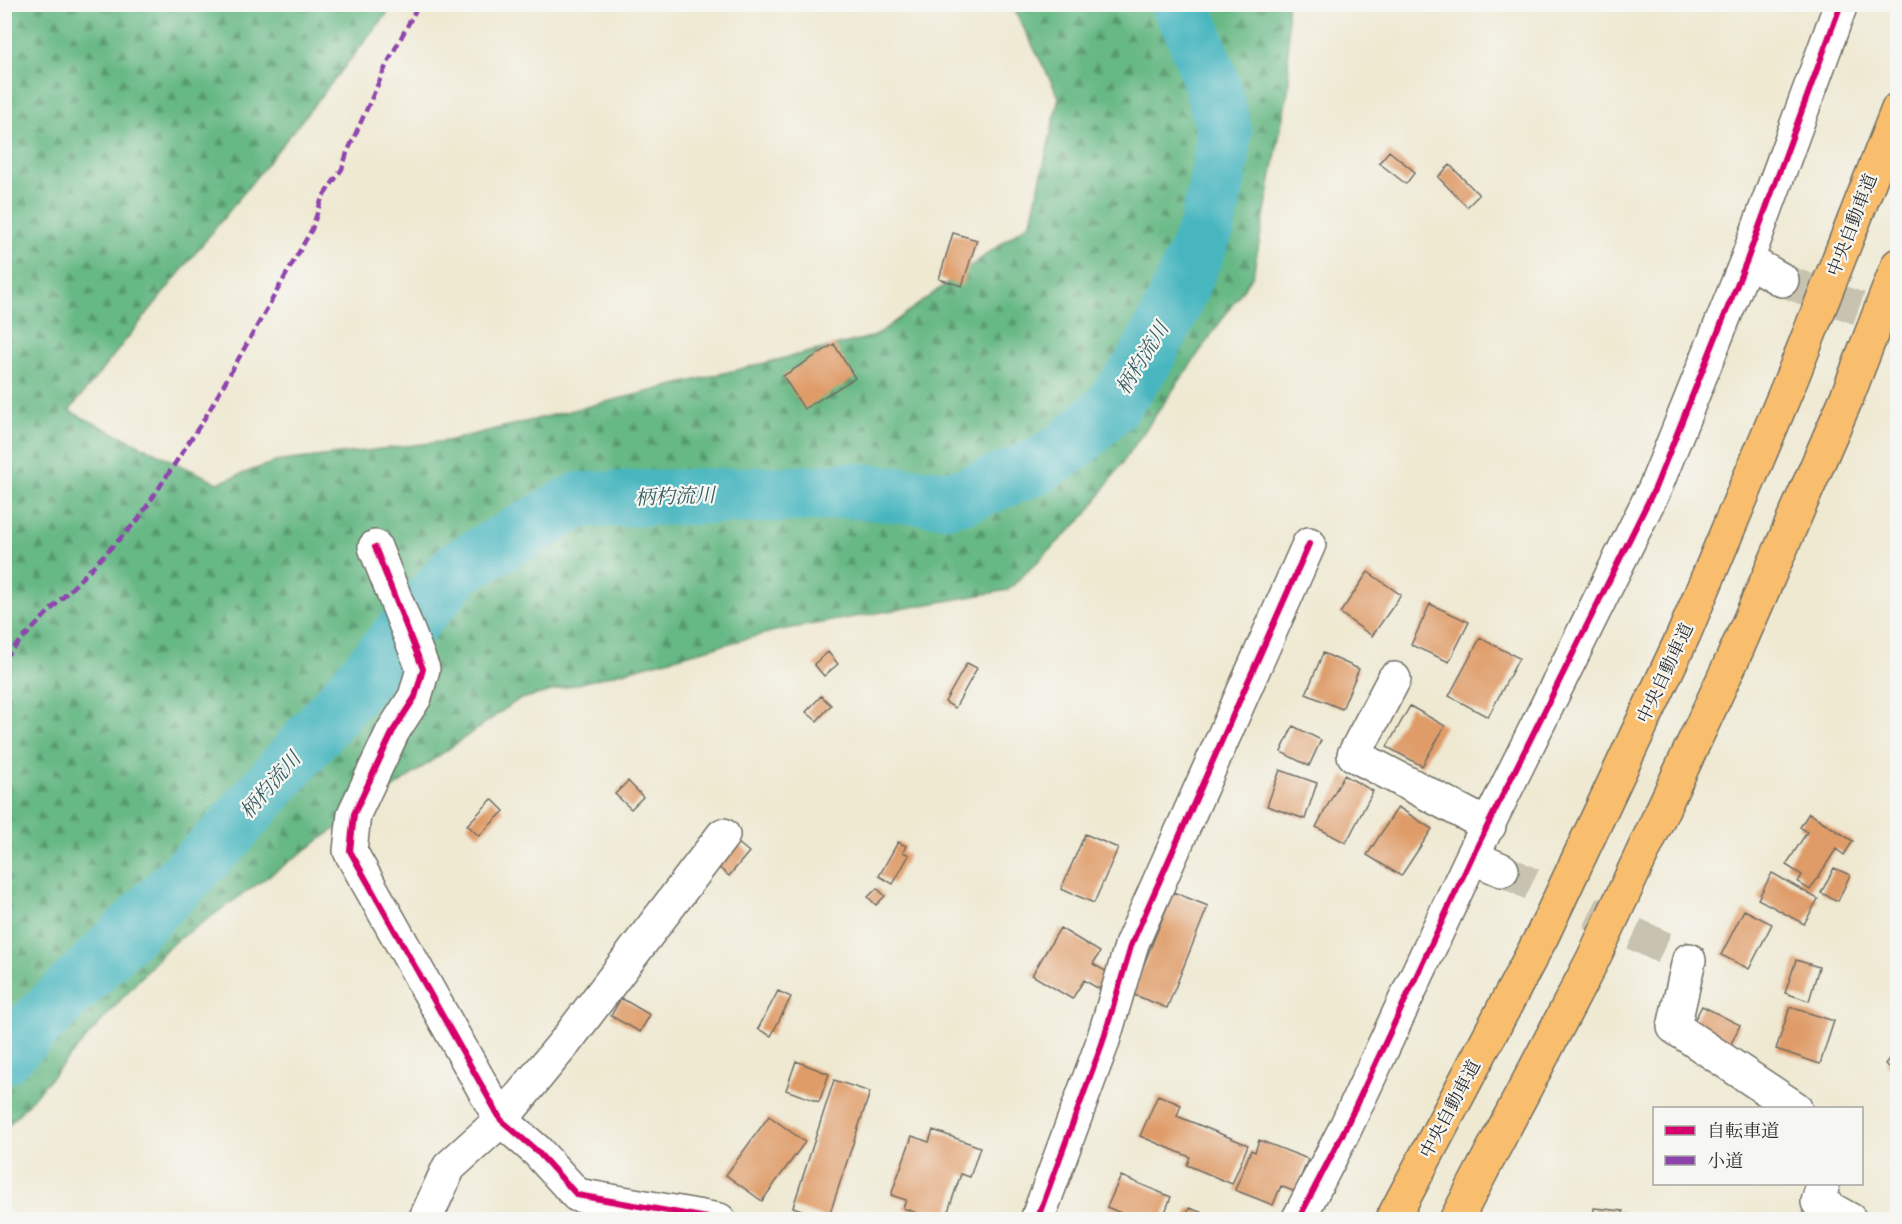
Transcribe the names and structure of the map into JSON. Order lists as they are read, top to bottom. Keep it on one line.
{"streets":{"highway":["中央自動車道"]},"water":["柄杓流川"],"legend":["自転車道","小道"]}
